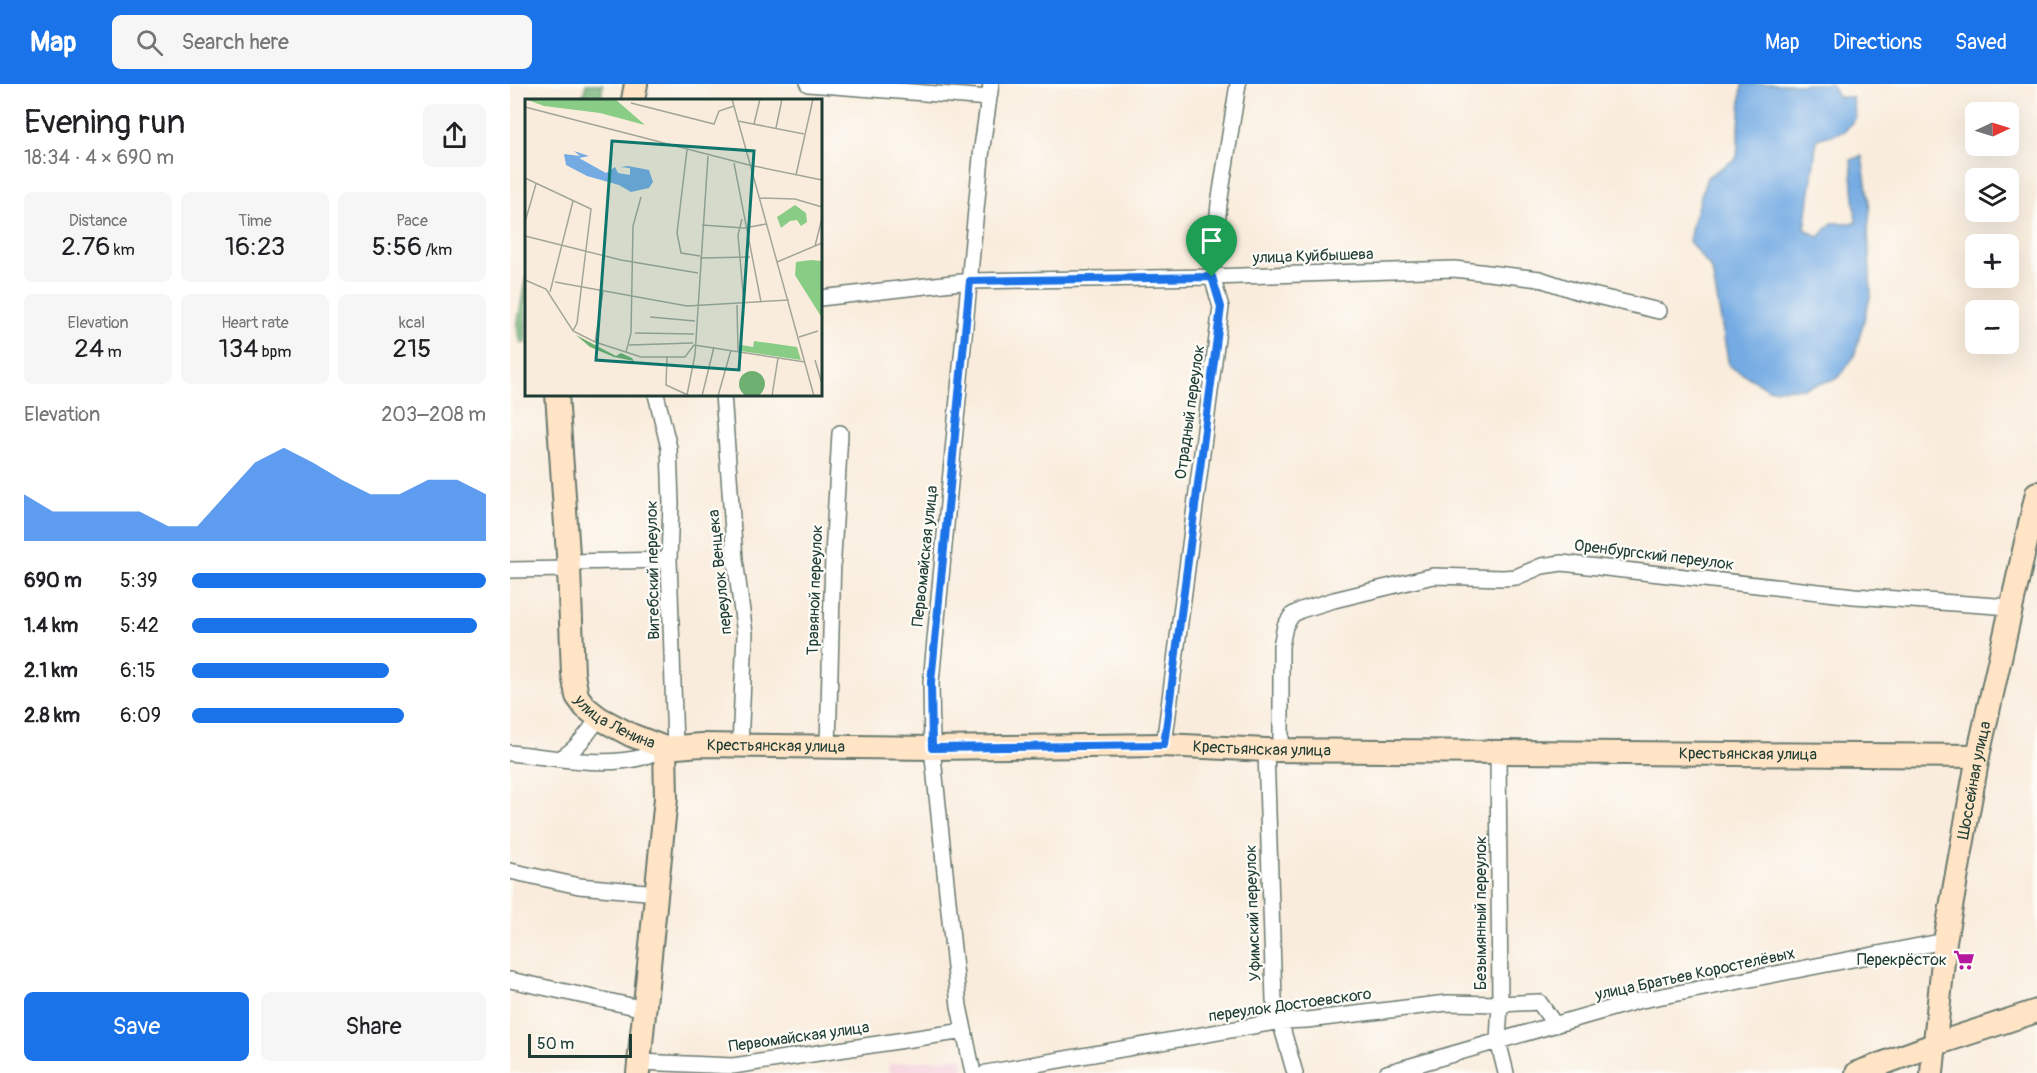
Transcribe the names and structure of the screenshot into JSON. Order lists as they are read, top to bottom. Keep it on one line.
{"streets":{"street":["улица Куйбышева","Отрадный переулок","Оренбургский переулок","Первомайская улица","Витебский переулок","переулок Венцека","Травяной переулок","улица Ленина","Крестьянская улица","Шоссейная улица","Уфимский переулок","Безымянный переулок","улица Братьев Коростелёвых","переулок Достоевского"]},"crossings":[["улица Куйбышева","Отрадный переулок"],["улица Куйбышева","Первомайская улица"],["Отрадный переулок","Крестьянская улица"],["Оренбургский переулок","Крестьянская улица"],["Оренбургский переулок","Шоссейная улица"],["Оренбургский переулок","Уфимский переулок"],["Первомайская улица","улица Ленина"],["Первомайская улица","Крестьянская улица"],["Витебский переулок","улица Ленина"],["Витебский переулок","Крестьянская улица"],["переулок Венцека","Крестьянская улица"],["Травяной переулок","Крестьянская улица"],["улица Ленина","Крестьянская улица"],["Крестьянская улица","Шоссейная улица"],["Крестьянская улица","Уфимский переулок"],["Крестьянская улица","Безымянный переулок"],["Шоссейная улица","улица Братьев Коростелёвых"],["Уфимский переулок","переулок Достоевского"],["Безымянный переулок","улица Братьев Коростелёвых"],["Безымянный переулок","переулок Достоевского"],["улица Братьев Коростелёвых","переулок Достоевского"]],"places":{"supermarket":["Перекрёсток"]},"scale_bar":"50 m","north":"right","page":{"header":"Map","search":"Search here","nav":["Map","Directions","Saved"],"heading":["Evening run","18:34 · 4 × 690 m"],"map_buttons":["+","−"],"stats":[["Distance","2.76 km"],["Time","16:23"],["Pace","5:56 /km"],["Elevation","24 m"],["Heart rate","134 bpm"],["kcal","215"]],"chart":["Elevation","203–208 m"],"list":[{"name":"690 m","note":"5:39"},{"name":"1.4 km","note":"5:42"},{"name":"2.1 km","note":"6:15"},{"name":"2.8 km","note":"6:09"}],"buttons":["Save","Share"],"scale":"50 m"}}
